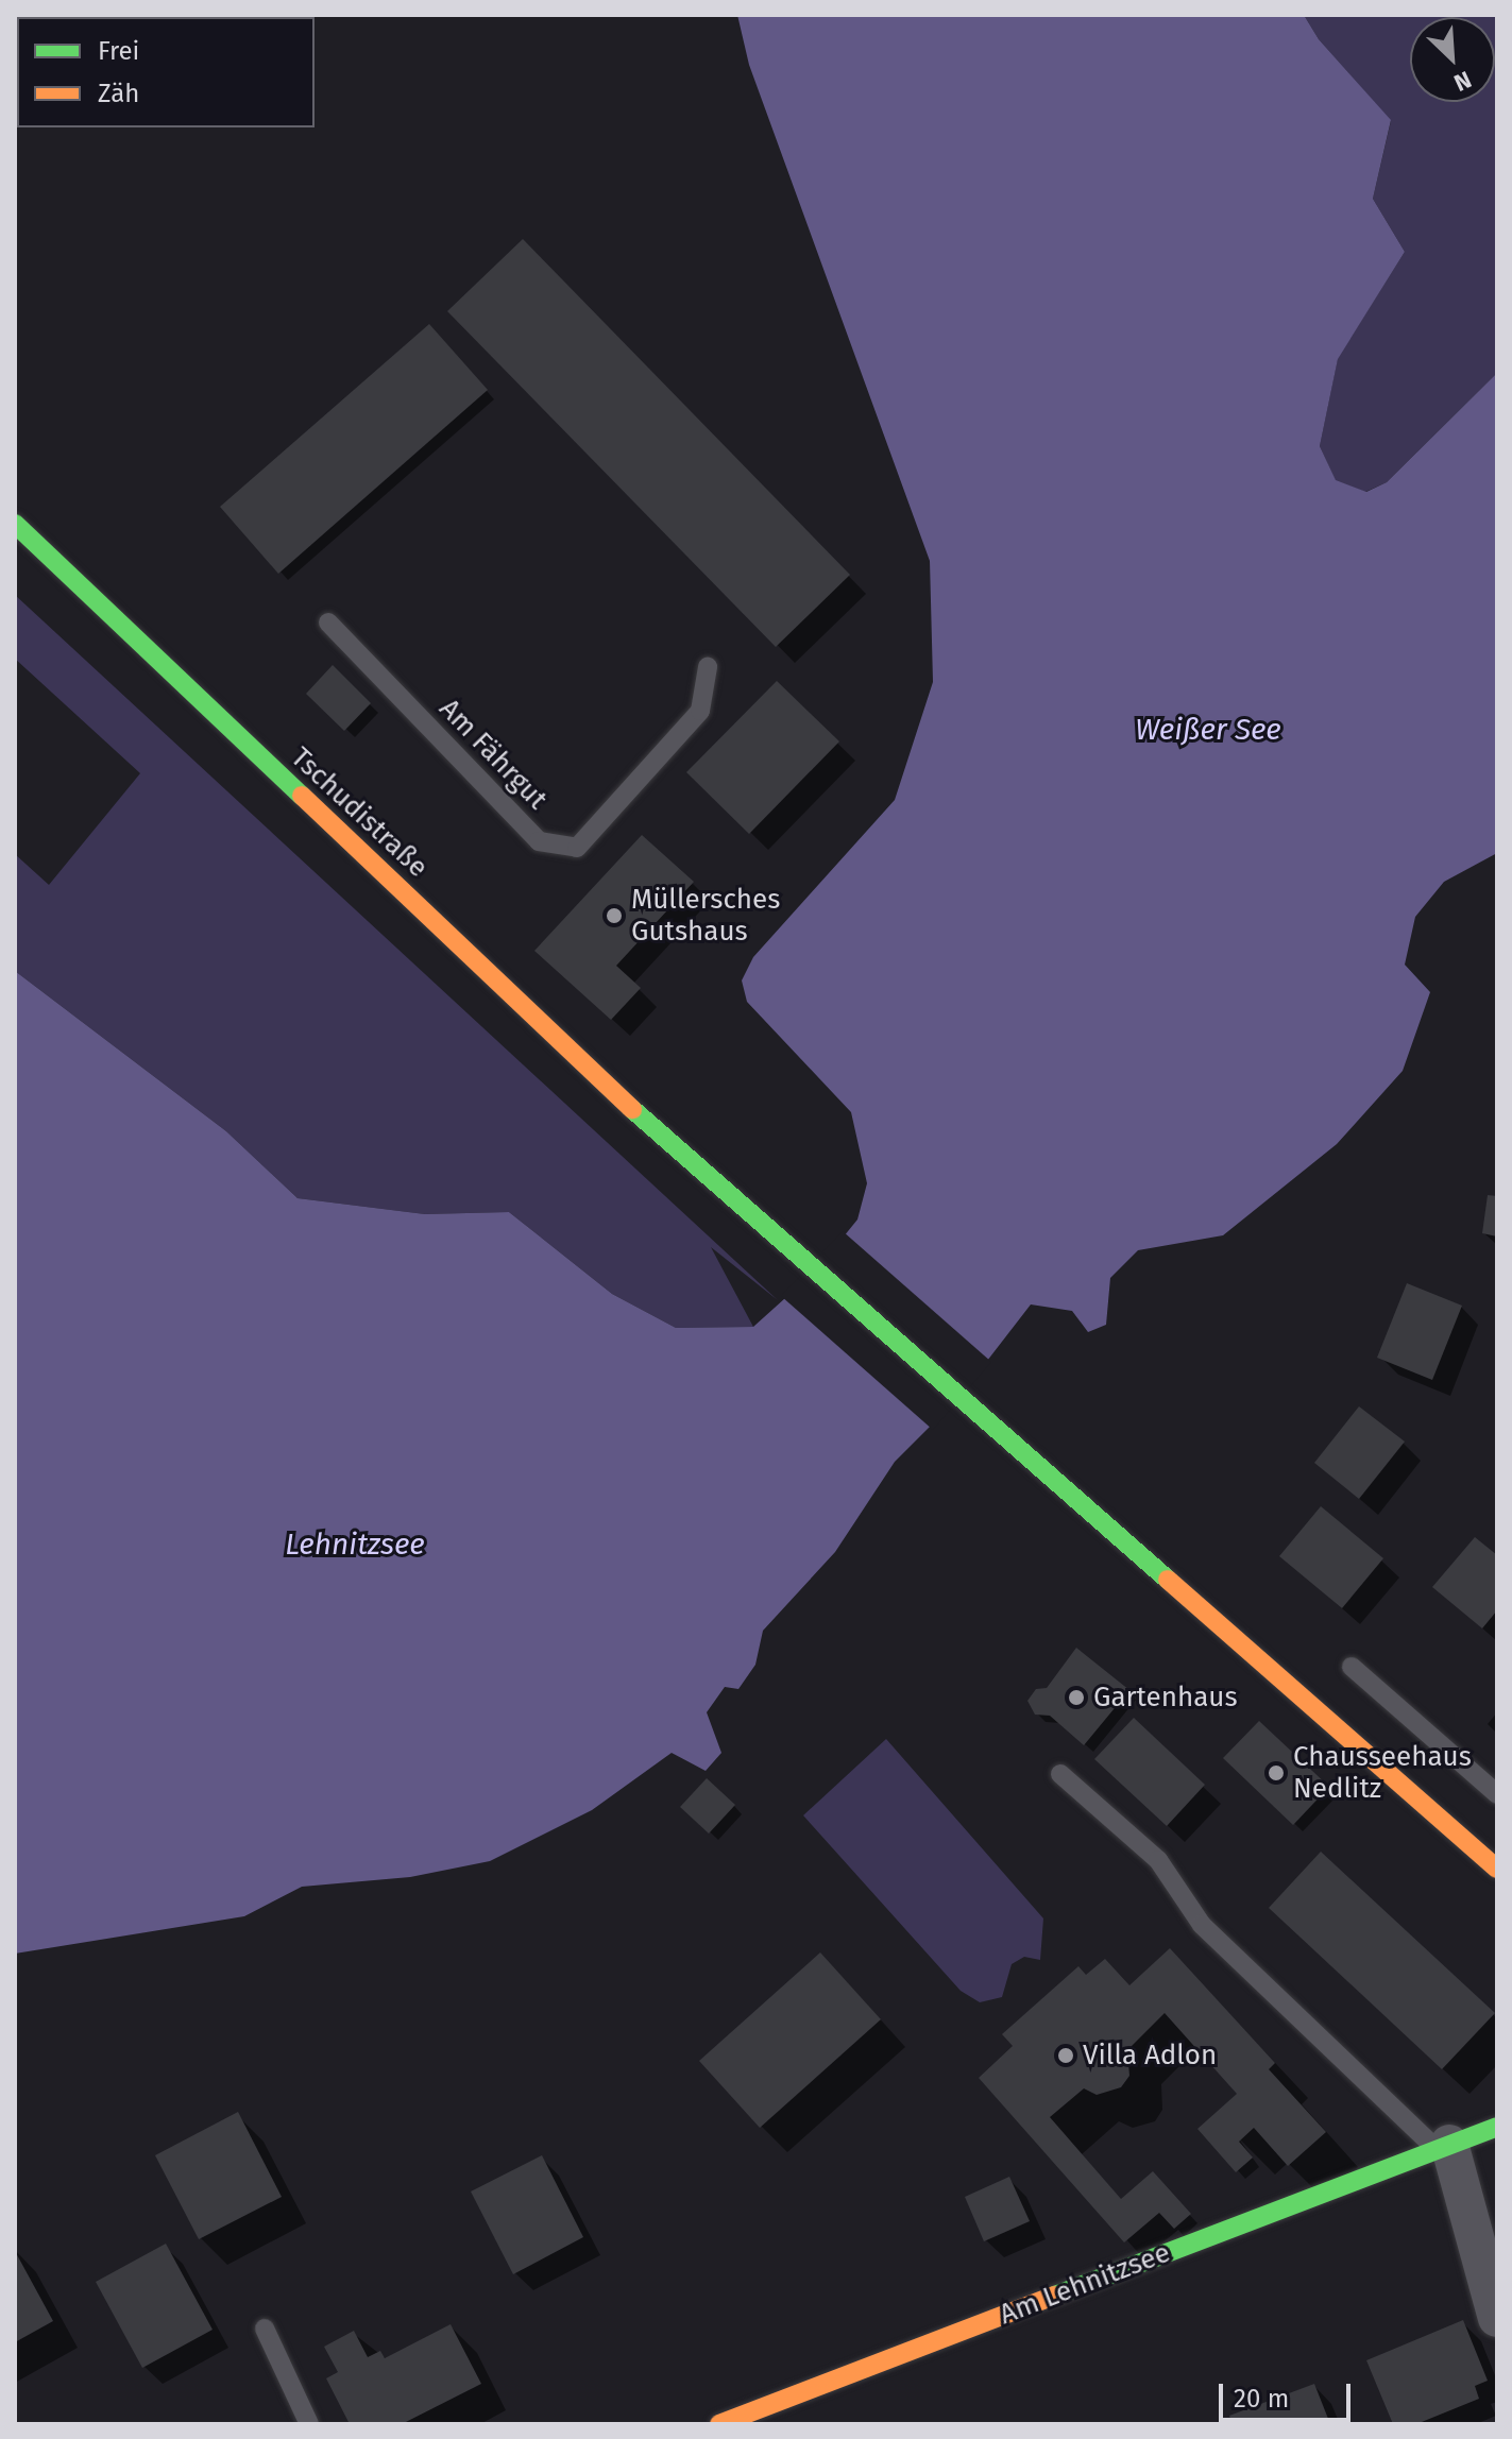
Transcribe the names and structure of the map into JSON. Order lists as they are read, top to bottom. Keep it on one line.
{"streets":{"main road":["Tschudistraße","Am Lehnitzsee"],"lane":["Am Fährgut"]},"water":["Weißer See","Lehnitzsee"],"places":["Müllersches Gutshaus","Gartenhaus","Chausseehaus Nedlitz","Villa Adlon"],"legend":["Frei","Zäh"],"scale_bar":"20 m","north":"bottom right"}
